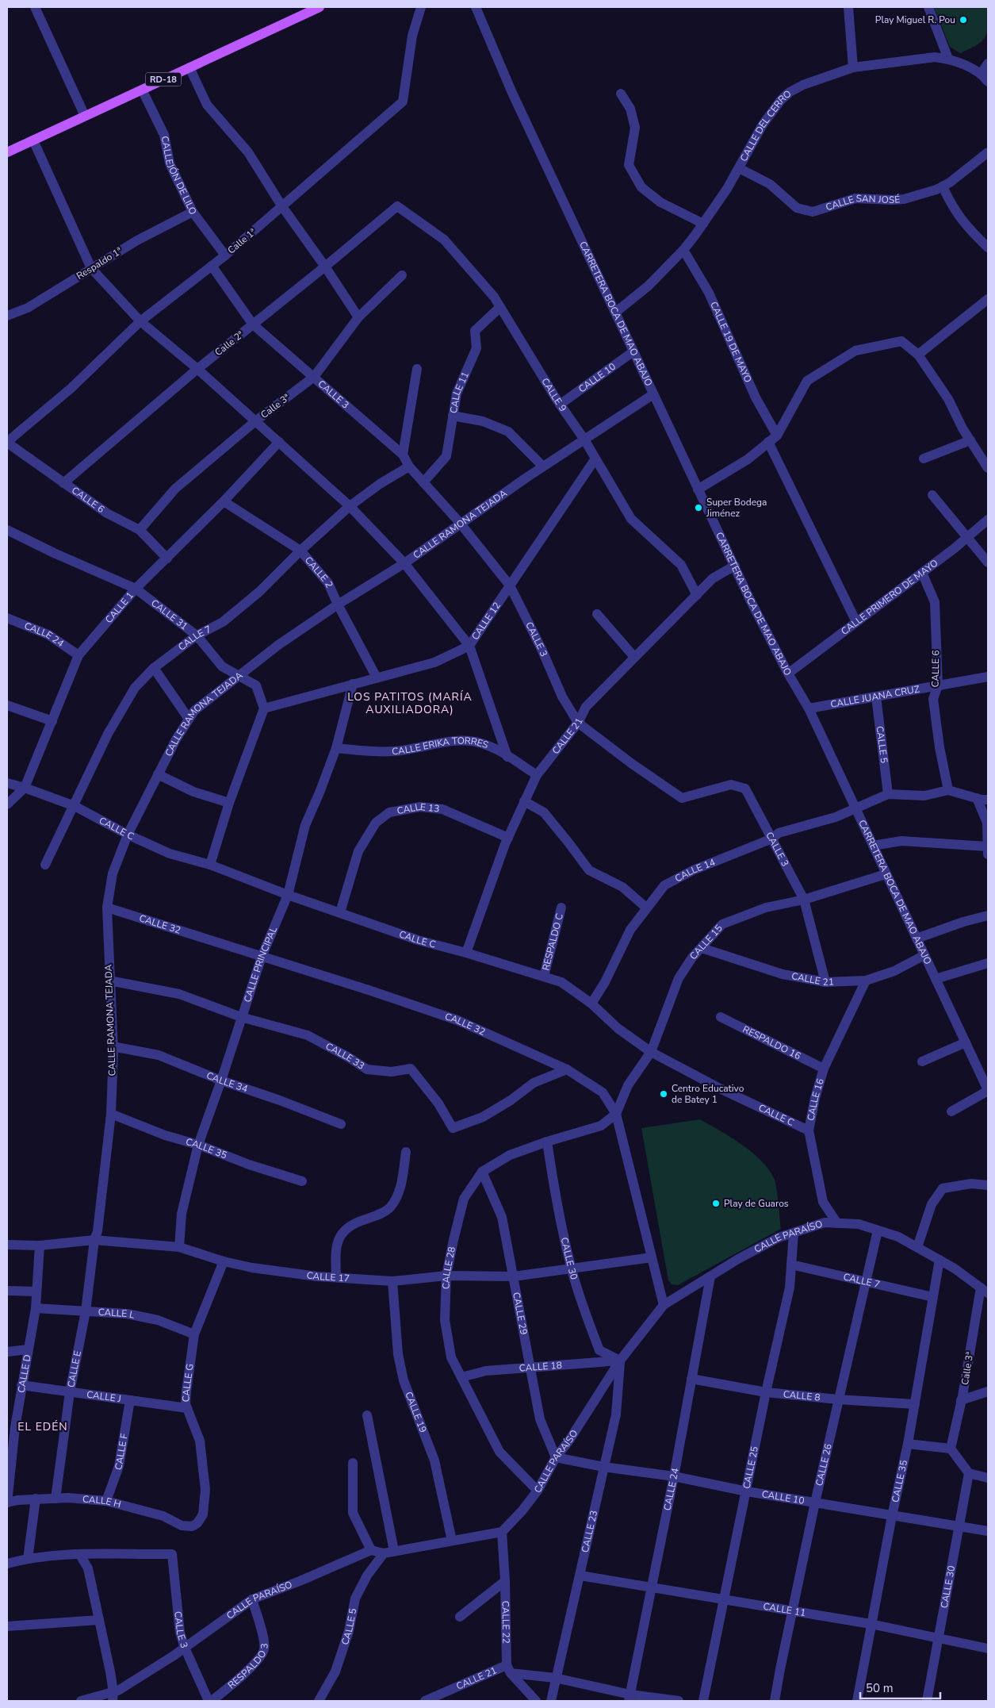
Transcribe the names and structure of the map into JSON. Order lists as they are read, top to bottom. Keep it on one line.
{"streets":{"main road":["RD-18"],"street":["CALLE DEL CERRO","CALLEJÓN DE LILO","CALLE SAN JOSÉ","Calle 1ª","Respaldo 1ª","CARRETERA BOCA DE MAO ABAJO","CALLE 19 DE MAYO","Calle 2ª","CALLE 10","CALLE 11","CALLE 3","CALLE 9","Calle 3ª","CALLE 6","CALLE RAMONA TEJADA","CALLE 2","CALLE PRIMERO DE MAYO","CALLE 1","CALLE 31","CALLE 12","CALLE 24","CALLE 7","CALLE JUANA CRUZ","CALLE 21","CALLE 5","CALLE ERIKA TORRES","CALLE 13","CALLE C","CALLE 14","CALLE 32","RESPALDO C","CALLE 15","CALLE PRINCIPAL","RESPALDO 16","CALLE 33","CALLE 34","CALLE 16","CALLE 35","CALLE PARAÍSO","CALLE 30","CALLE 28","CALLE 17","CALLE L","CALLE 29","CALLE 18","CALLE E","CALLE D","CALLE G","CALLE 8","CALLE J","CALLE 19","CALLE F","CALLE 26","CALLE 25","CALLE H","CALLE 23","CALLE 22","RESPALDO 3"]},"crossings":[["RD-18","CALLEJÓN DE LILO"],["CALLE DEL CERRO","CALLE SAN JOSÉ"],["CALLE DEL CERRO","CARRETERA BOCA DE MAO ABAJO"],["CALLE DEL CERRO","CALLE 19 DE MAYO"],["CALLEJÓN DE LILO","Calle 1ª"],["CALLEJÓN DE LILO","Respaldo 1ª"],["Calle 1ª","CALLE 3"],["Calle 1ª","CALLE 6"],["CARRETERA BOCA DE MAO ABAJO","CALLE 10"],["CARRETERA BOCA DE MAO ABAJO","CALLE RAMONA TEJADA"],["CARRETERA BOCA DE MAO ABAJO","CALLE PRIMERO DE MAYO"],["CARRETERA BOCA DE MAO ABAJO","CALLE JUANA CRUZ"],["CARRETERA BOCA DE MAO ABAJO","CALLE 21"],["CARRETERA BOCA DE MAO ABAJO","CALLE 14"],["CARRETERA BOCA DE MAO ABAJO","CALLE 15"],["Calle 2ª","CALLE 3"],["Calle 2ª","CALLE 9"],["Calle 2ª","CALLE 6"],["CALLE 10","CALLE 9"],["CALLE 10","CALLE 24"],["CALLE 10","CALLE 35"],["CALLE 10","CALLE PARAÍSO"],["CALLE 10","CALLE 30"],["CALLE 10","CALLE 29"],["CALLE 10","CALLE 26"],["CALLE 10","CALLE 25"],["CALLE 10","CALLE 23"],["CALLE 11","CALLE 3"],["CALLE 11","CALLE 9"],["CALLE 11","CALLE 24"],["CALLE 11","CALLE 35"],["CALLE 11","CALLE 30"],["CALLE 11","CALLE 26"],["CALLE 11","CALLE 25"],["CALLE 11","CALLE 23"],["CALLE 3","Calle 3ª"],["CALLE 3","CALLE RAMONA TEJADA"],["CALLE 3","CALLE 12"],["CALLE 3","CALLE 7"],["CALLE 3","CALLE 21"],["CALLE 3","CALLE 14"],["CALLE 3","CALLE 15"],["CALLE 3","CALLE PARAÍSO"],["CALLE 9","CALLE RAMONA TEJADA"],["CALLE 9","CALLE 12"],["CALLE 9","CALLE 21"],["Calle 3ª","CALLE 6"],["Calle 3ª","CALLE PARAÍSO"],["CALLE 6","CALLE PRIMERO DE MAYO"],["CALLE 6","CALLE 1"],["CALLE 6","CALLE JUANA CRUZ"],["CALLE RAMONA TEJADA","CALLE 2"],["CALLE RAMONA TEJADA","CALLE 31"],["CALLE RAMONA TEJADA","CALLE C"],["CALLE RAMONA TEJADA","CALLE 32"],["CALLE RAMONA TEJADA","CALLE 33"],["CALLE RAMONA TEJADA","CALLE 34"],["CALLE RAMONA TEJADA","CALLE 35"],["CALLE RAMONA TEJADA","CALLE 17"],["CALLE RAMONA TEJADA","CALLE E"],["CALLE 2","CALLE 1"],["CALLE 2","CALLE 12"],["CALLE 2","CALLE 7"],["CALLE 1","CALLE 31"],["CALLE 1","CALLE 24"],["CALLE 1","CALLE C"],["CALLE 31","CALLE 12"],["CALLE 31","CALLE 7"],["CALLE 12","CALLE PRINCIPAL"],["CALLE 24","CALLE PARAÍSO"],["CALLE 24","CALLE 8"],["CALLE 7","CALLE C"],["CALLE 7","CALLE 35"],["CALLE 7","CALLE 26"],["CALLE 7","CALLE 25"],["CALLE JUANA CRUZ","CALLE 5"],["CALLE 21","CALLE ERIKA TORRES"],["CALLE 21","CALLE 13"],["CALLE 21","CALLE C"],["CALLE 21","CALLE 15"],["CALLE 21","CALLE 16"],["CALLE 21","CALLE 22"],["CALLE 5","CALLE 14"],["CALLE ERIKA TORRES","CALLE PRINCIPAL"],["CALLE 13","CALLE C"],["CALLE C","CALLE 14"],["CALLE C","RESPALDO C"],["CALLE C","CALLE 15"],["CALLE C","CALLE PRINCIPAL"],["CALLE C","CALLE 16"],["CALLE 32","CALLE 15"],["CALLE 32","CALLE PRINCIPAL"],["CALLE 32","CALLE 33"],["CALLE 32","CALLE PARAÍSO"],["CALLE 32","CALLE 28"],["CALLE 32","CALLE 17"],["CALLE 15","CALLE 28"],["CALLE PRINCIPAL","CALLE 33"],["CALLE PRINCIPAL","CALLE 34"],["CALLE PRINCIPAL","CALLE 35"],["CALLE PRINCIPAL","CALLE 17"],["RESPALDO 16","CALLE 16"],["CALLE 16","CALLE PARAÍSO"],["CALLE 35","CALLE PARAÍSO"],["CALLE 35","CALLE 8"],["CALLE PARAÍSO","CALLE 30"],["CALLE PARAÍSO","CALLE 28"],["CALLE PARAÍSO","CALLE 29"],["CALLE PARAÍSO","CALLE 18"],["CALLE PARAÍSO","CALLE 26"],["CALLE PARAÍSO","CALLE 25"],["CALLE PARAÍSO","CALLE 23"],["CALLE PARAÍSO","CALLE 22"],["CALLE PARAÍSO","RESPALDO 3"],["CALLE 30","CALLE 28"],["CALLE 30","CALLE 17"],["CALLE 30","CALLE 18"],["CALLE 30","CALLE 23"],["CALLE 28","CALLE 17"],["CALLE 28","CALLE 29"],["CALLE 28","CALLE 18"],["CALLE 17","CALLE 29"],["CALLE 17","CALLE E"],["CALLE 17","CALLE D"],["CALLE 17","CALLE G"],["CALLE 17","CALLE 19"],["CALLE L","CALLE E"],["CALLE L","CALLE D"],["CALLE L","CALLE G"],["CALLE 29","CALLE 18"],["CALLE 18","CALLE 23"],["CALLE E","CALLE J"],["CALLE E","CALLE H"],["CALLE D","CALLE J"],["CALLE D","CALLE H"],["CALLE G","CALLE J"],["CALLE G","CALLE H"],["CALLE 8","CALLE 26"],["CALLE 8","CALLE 25"],["CALLE J","CALLE F"],["CALLE F","CALLE H"]],"districts":["LOS PATITOS (MARÍA AUXILIADORA)","EL EDÉN"],"places":["Play Miguel R. Pou","Super Bodega Jiménez","Centro Educativo de Batey 1","Play de Guaros"],"scale_bar":"50 m"}
